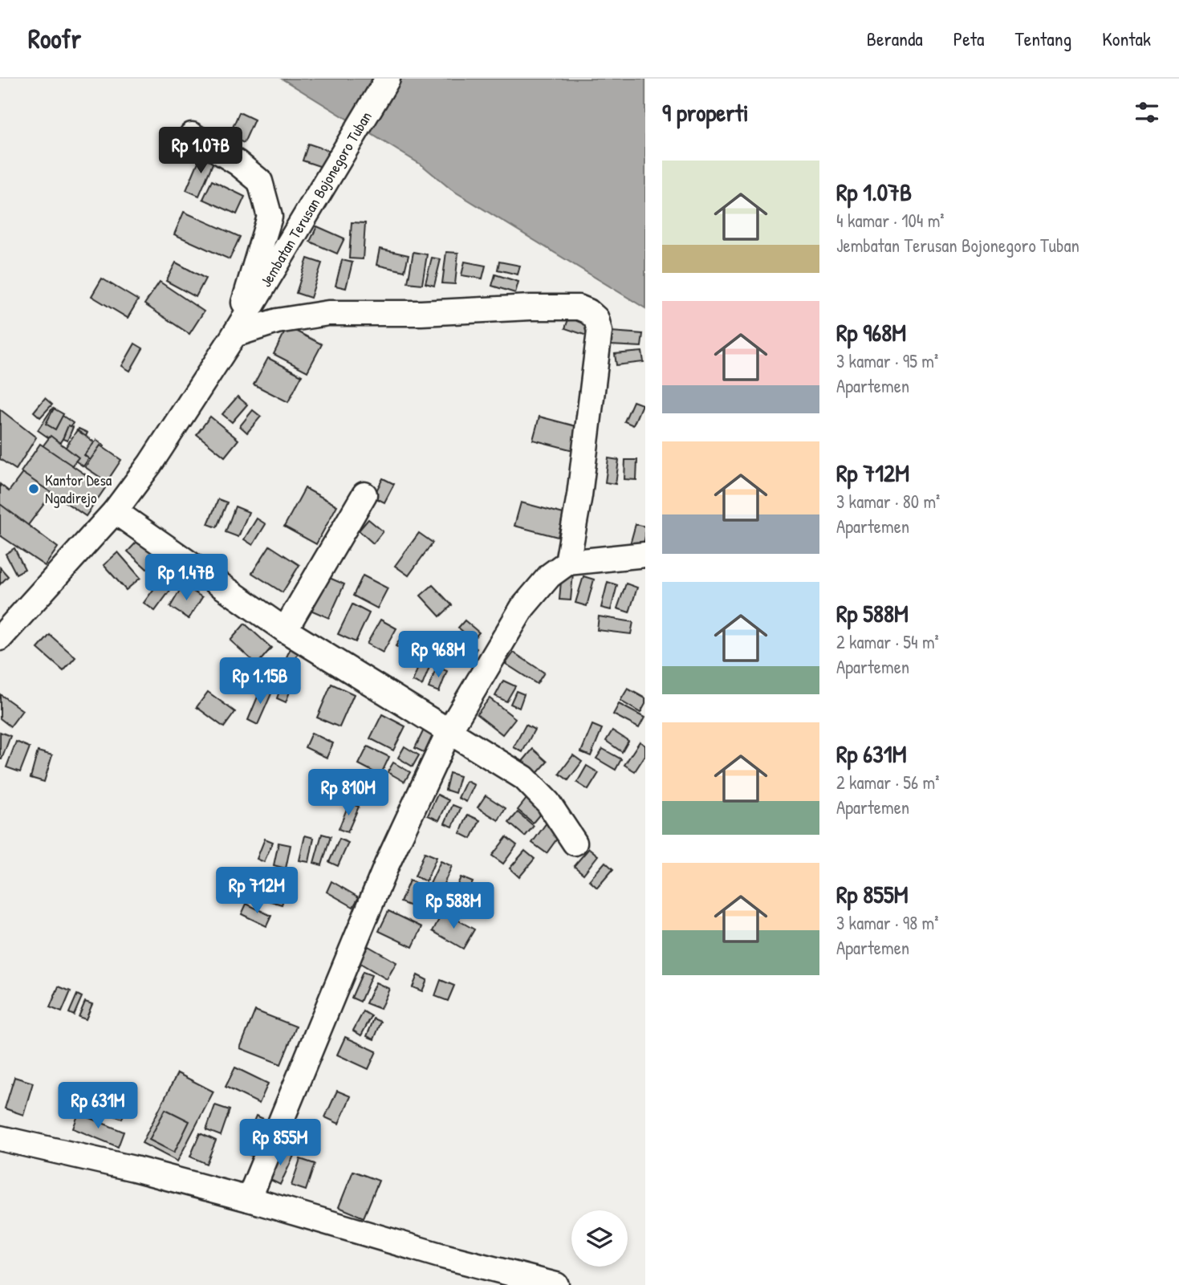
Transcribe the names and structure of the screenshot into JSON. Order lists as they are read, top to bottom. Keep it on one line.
{"streets":{"street":["Jembatan Terusan Bojonegoro Tuban"]},"places":["Kantor Desa Ngadirejo"],"page":{"header":"Roofr","nav":["Beranda","Peta","Tentang","Kontak"],"heading":"9 properti","price":["Rp 1.07B","Rp 1.47B","Rp 968M","Rp 1.15B","Rp 810M","Rp 712M","Rp 588M","Rp 631M","Rp 855M"],"list":[{"name":"Rp 1.07B","note":"4 kamar · 104 m² · Jembatan Terusan Bojonegoro Tuban"},{"name":"Rp 968M","note":"3 kamar · 95 m² · Apartemen"},{"name":"Rp 712M","note":"3 kamar · 80 m² · Apartemen"},{"name":"Rp 588M","note":"2 kamar · 54 m² · Apartemen"},{"name":"Rp 631M","note":"2 kamar · 56 m² · Apartemen"},{"name":"Rp 855M","note":"3 kamar · 98 m² · Apartemen"}]}}
